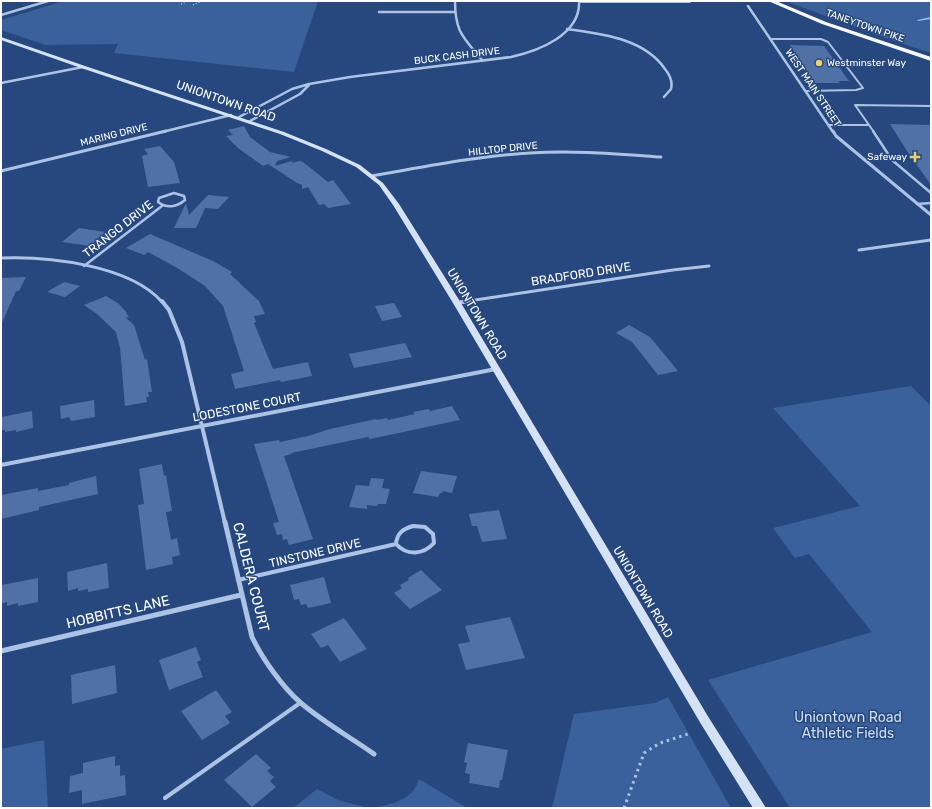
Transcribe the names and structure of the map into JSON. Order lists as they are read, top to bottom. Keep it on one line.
{"streets":{"highway":["TANEYTOWN PIKE"],"main road":["UNIONTOWN ROAD"],"street":["BUCK CASH DRIVE","WEST MAIN STREET","MARING DRIVE","HILLTOP DRIVE","BRADFORD DRIVE","LODESTONE COURT","CALDERA COURT","HOBBITTS LANE"],"lane":["TRANGO DRIVE","TINSTONE DRIVE"]},"crossings":[["BUCK CASH DRIVE","UNIONTOWN ROAD"],["UNIONTOWN ROAD","MARING DRIVE"],["UNIONTOWN ROAD","HILLTOP DRIVE"],["UNIONTOWN ROAD","BRADFORD DRIVE"],["UNIONTOWN ROAD","LODESTONE COURT"],["TRANGO DRIVE","CALDERA COURT"],["LODESTONE COURT","CALDERA COURT"],["TINSTONE DRIVE","CALDERA COURT"],["CALDERA COURT","HOBBITTS LANE"]],"parks":["Uniontown Road Athletic Fields"],"places":{"other":["Westminster Way"],"health":["Safeway"]}}
